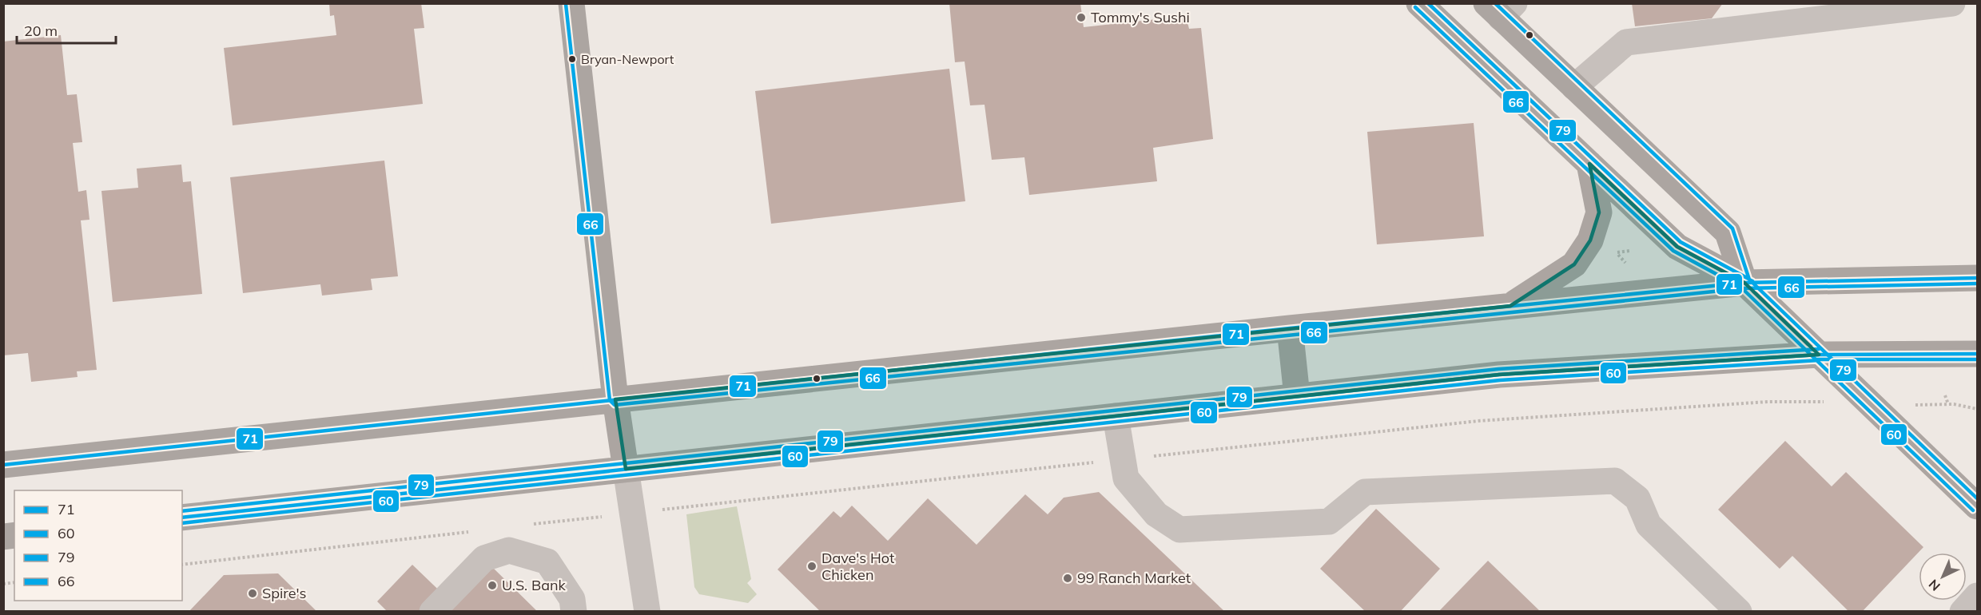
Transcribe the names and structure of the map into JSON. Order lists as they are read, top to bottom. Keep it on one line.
{"places":["Tommy's Sushi","Bryan-Newport","Dave's Hot Chicken","99 Ranch Market","U.S. Bank","Spire's"],"lines":["transit line 79","transit line 66","transit line 71","transit line 60"],"legend":["71","60","79","66"],"scale_bar":"20 m","north":"bottom left"}
